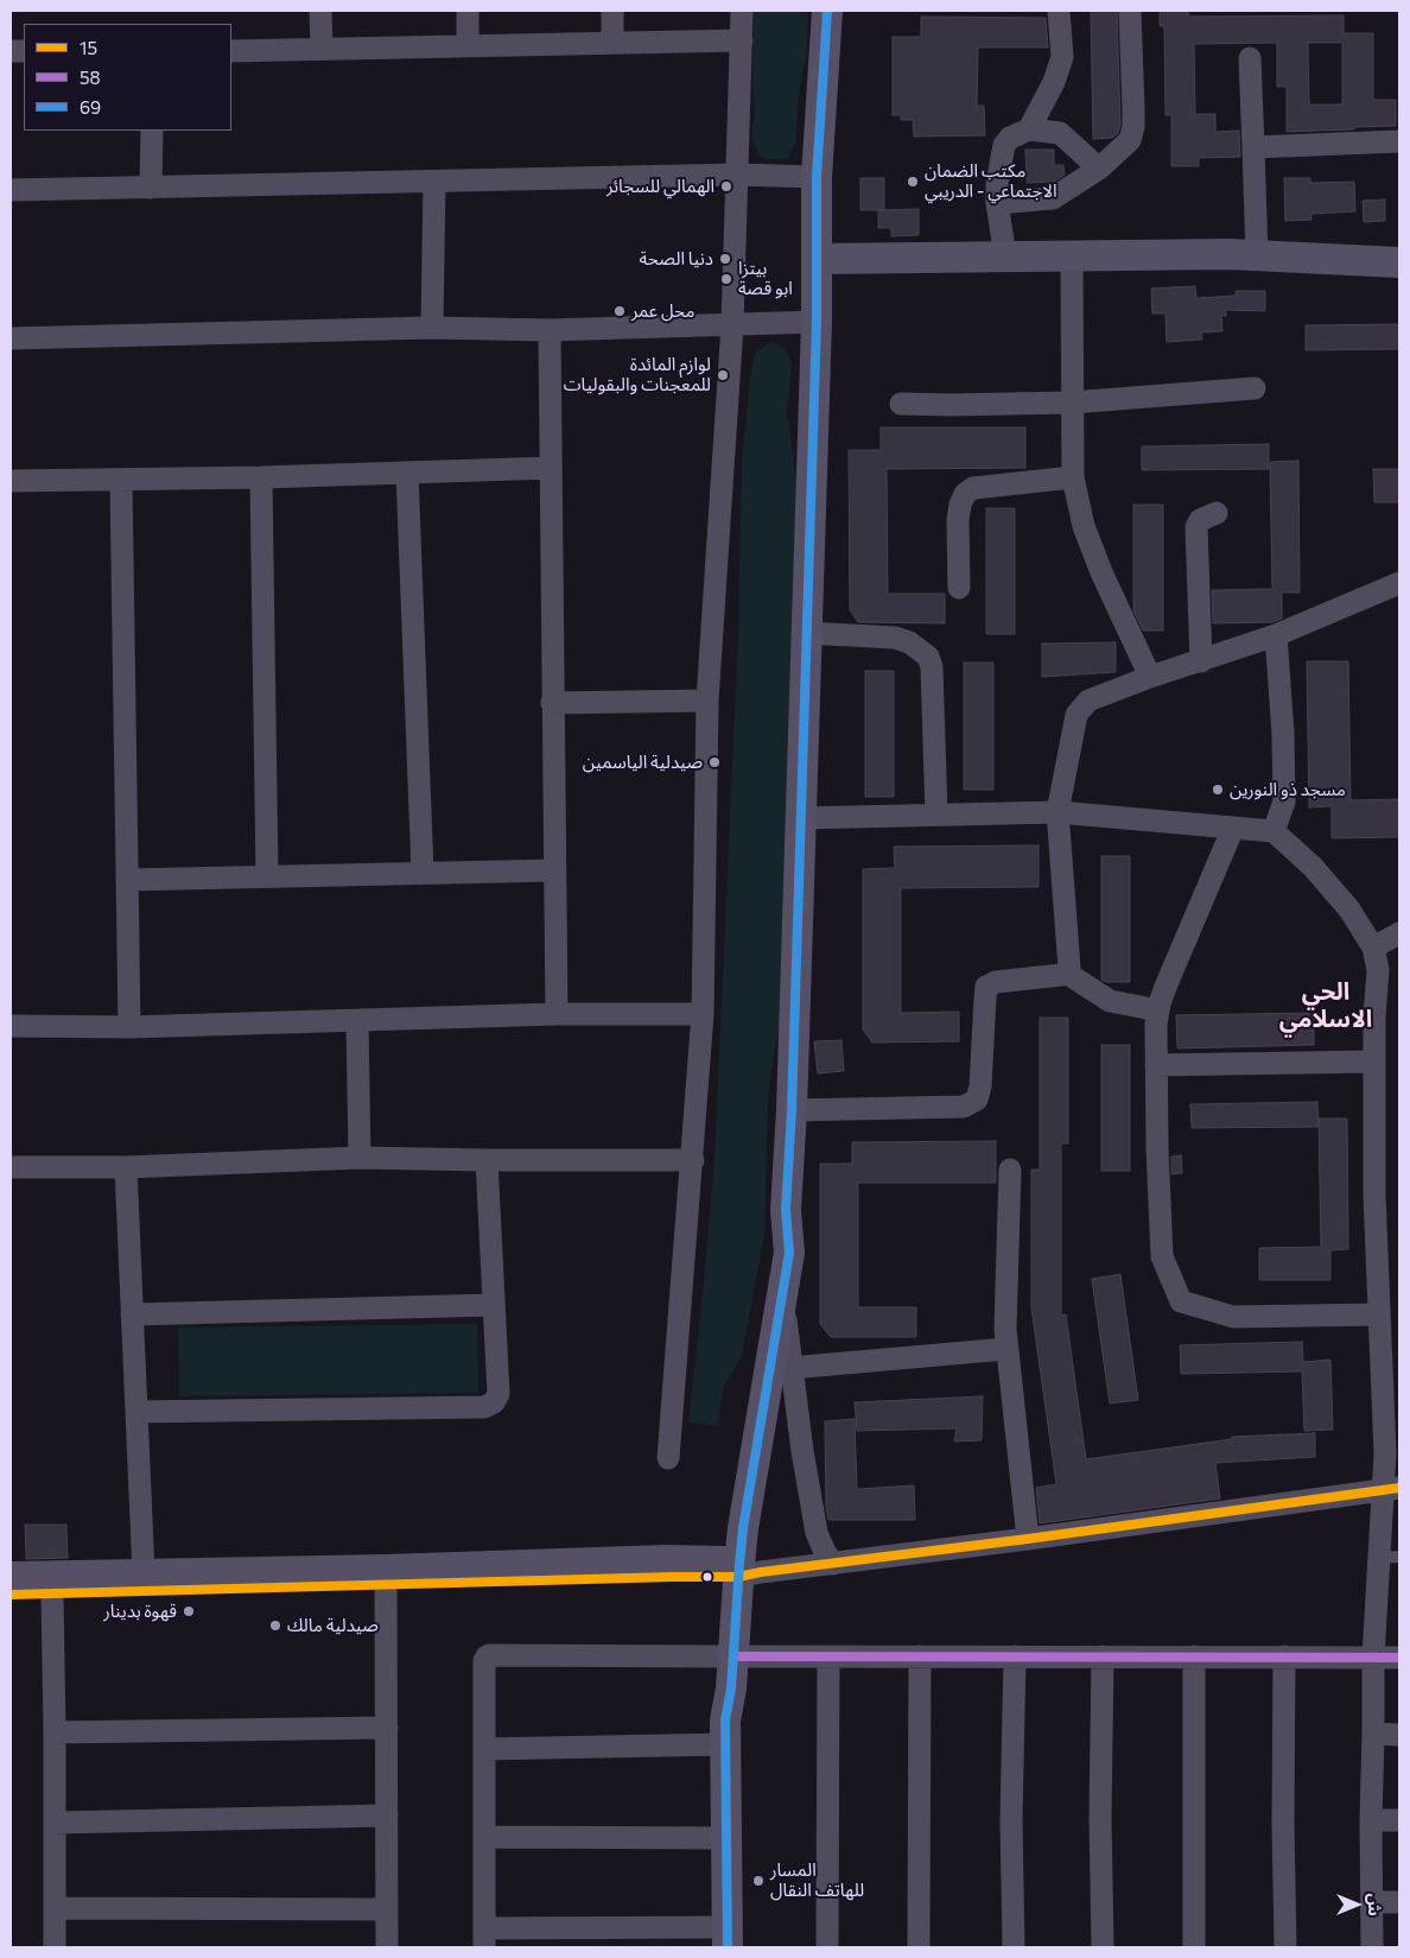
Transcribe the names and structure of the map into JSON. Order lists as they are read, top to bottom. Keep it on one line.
{"districts":["الحي الاسلامي"],"places":["مكتب الضمان الاجتماعي - الدريبي","الهمالي للسجائر","دنيا الصحة","بيتزا ابو قصة","محل عمر","لوازم المائدة للمعجنات والبقوليات","صيدلية الياسمين","مسجد ذو النورين","قهوة بدينار","صيدلية مالك","المسار للهاتف النقال"],"lines":["transit line 69","transit line 15","transit line 58"],"legend":["15","58","69"],"north":"right"}
